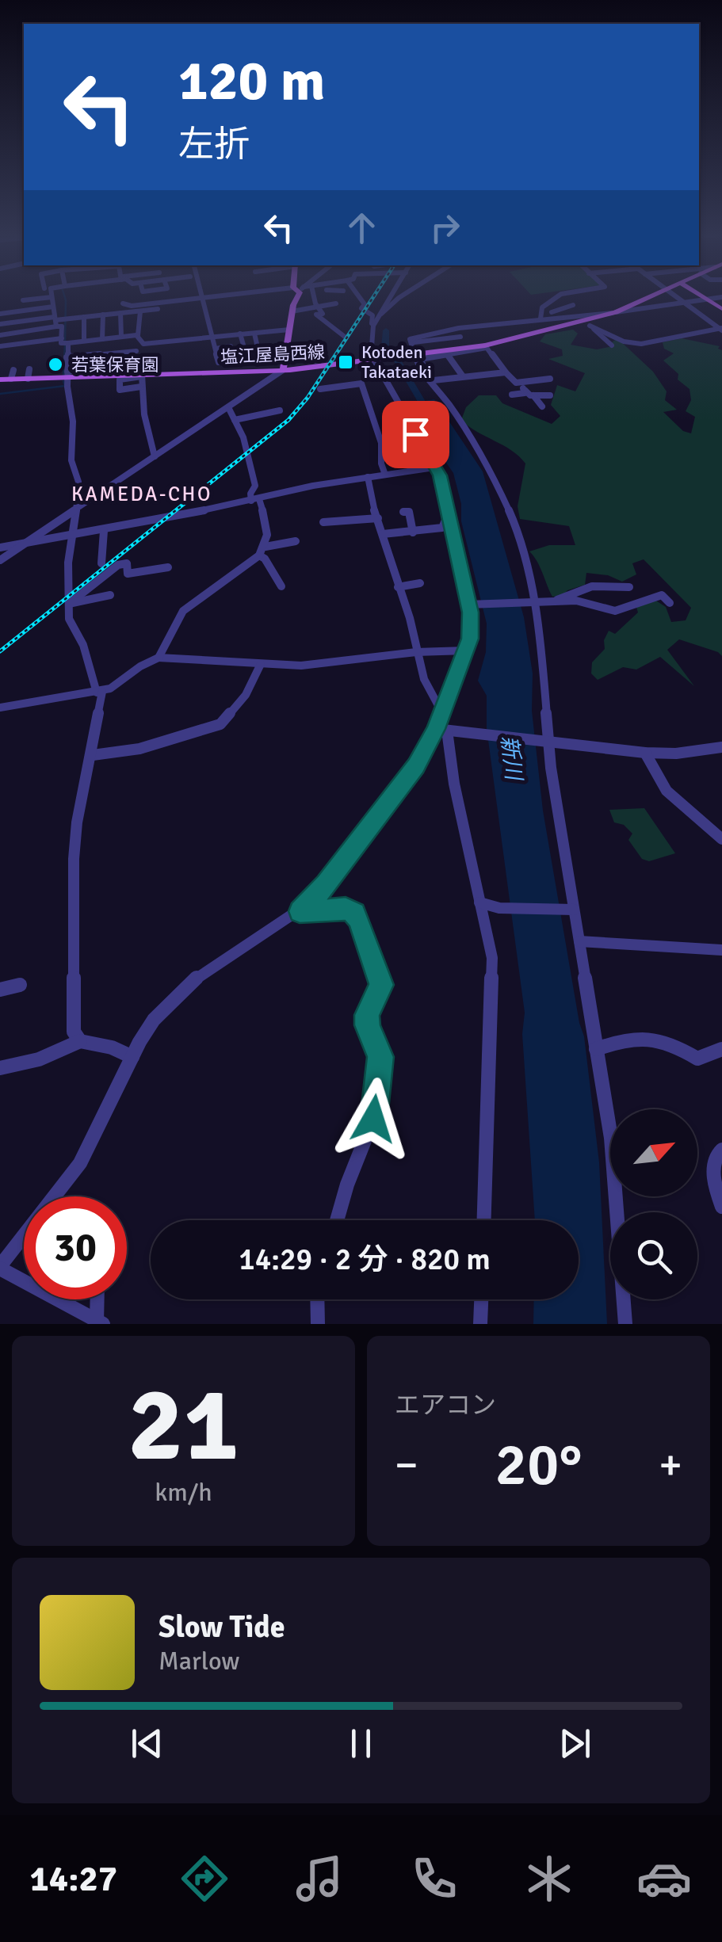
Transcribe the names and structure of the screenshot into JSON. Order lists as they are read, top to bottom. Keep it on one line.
{"streets":{"main road":["塩江屋島西線"]},"districts":["KAMEDA-CHO"],"water":["新川"],"places":{"transit":["Kotoden Takataeki"],"other":["若葉保育園"]},"north":"top right","page":{"turn":["120 m","左折"],"limit":"30","trip":"14:29 · 2 分 · 820 m","tile":[["21","km/h"],"エアコン"],"heat":["−","20°","+"],"song":["Slow Tide","Marlow"],"tabs":"14:27"}}
